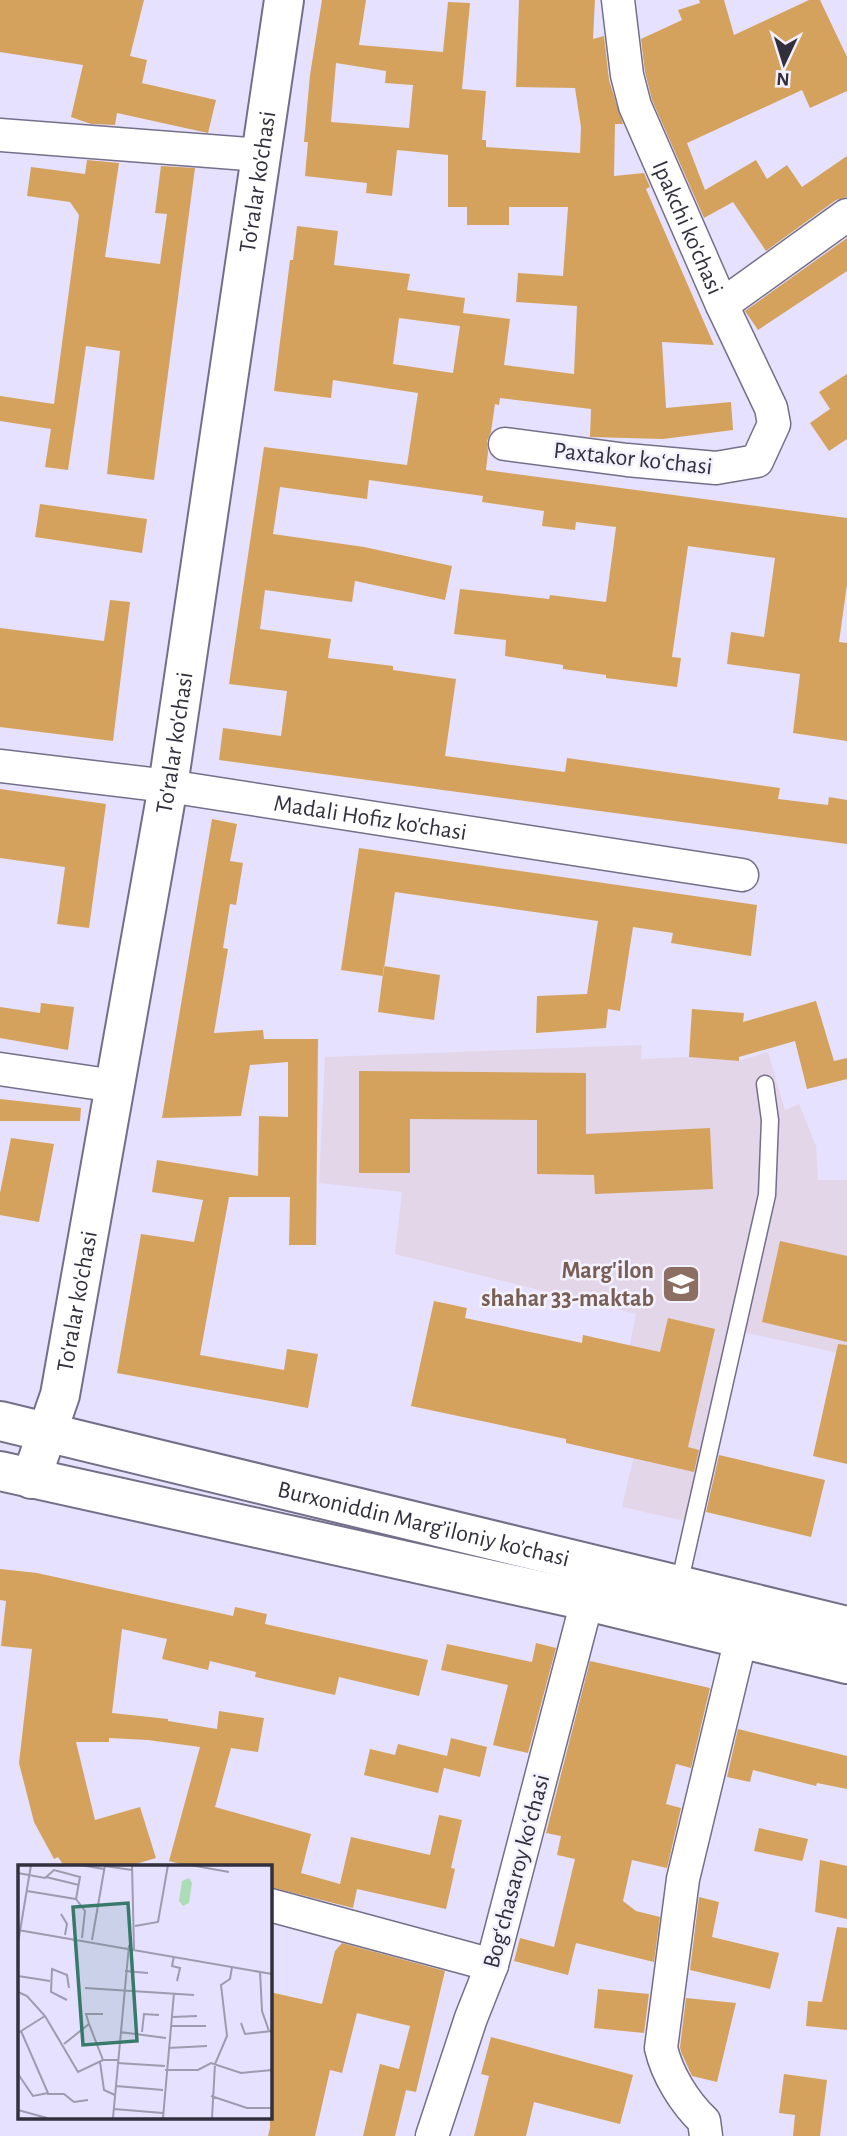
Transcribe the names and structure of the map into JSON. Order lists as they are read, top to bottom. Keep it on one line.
{"streets":{"main road":["To'ralar ko'chasi","Burxoniddin Marg’iloniy ko’chasi"],"street":["Ipakchi ko'chasi","Paxtakor koʻchasi","Madali Hofiz ko'chasi","Bogʻchasaroy koʻchasi"]},"crossings":[["To'ralar ko'chasi","Madali Hofiz ko'chasi"],["To'ralar ko'chasi","Burxoniddin Marg’iloniy ko’chasi"],["Ipakchi ko'chasi","Paxtakor koʻchasi"],["Burxoniddin Marg’iloniy ko’chasi","Bogʻchasaroy koʻchasi"]],"places":{"school or university":["Marg'ilon shahar 33-maktab"]},"north":"bottom"}
